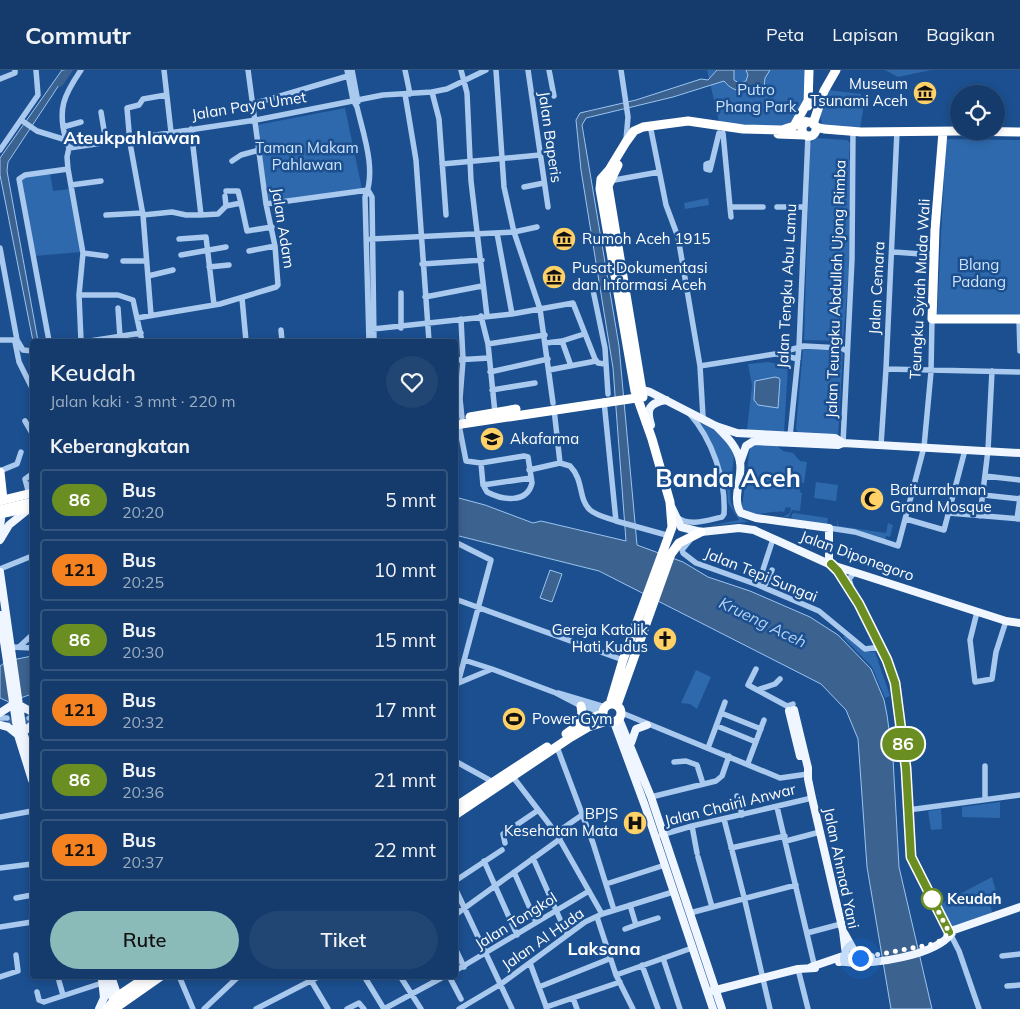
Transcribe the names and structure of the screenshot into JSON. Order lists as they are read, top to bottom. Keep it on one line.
{"streets":{"highway":["Teungku Syiah Muda Wali"],"main road":["Jalan Diponegoro","Jalan Ahmad Yani"],"street":["Jalan Paya Umet","Jalan Baperis","Jalan Adam","Jalan Tengku Abu Lamu","Jalan Cemara","Jalan Teungku Abdullah Ujong Rimba","Jalan Tepi Sungai","Jalan Chairil Anwar","Jalan Tongkol","Jalan Al Huda"]},"crossings":[["Jalan Paya Umet","Jalan Adam"],["Jalan Diponegoro","Jalan Tepi Sungai"],["Jalan Chairil Anwar","Jalan Ahmad Yani"]],"districts":["Ateukpahlawan","Banda Aceh","Laksana"],"water":["Krueng Aceh"],"parks":["Putro Phang Park","Taman Makam Pahlawan","Blang Padang"],"places":{"museum":["Museum Tsunami Aceh","Rumoh Aceh 1915","Pusat Dokumentasi dan Informasi Aceh"],"school or university":["Akafarma"],"mosque":["Baiturrahman Grand Mosque"],"church":["Gereja Katolik Hati Kudus"],"sports":["Power Gym"],"hospital":["BPJS Kesehatan Mata"],"other":["Keudah"]},"lines":["bus line 86"],"page":{"header":"Commutr","nav":["Peta","Lapisan","Bagikan"],"on_map":"86","heading":[["Keudah","Jalan kaki · 3 mnt · 220 m"],"Keberangkatan"],"list":[{"mark":"86","name":"Bus","note":"20:20","value":"5 mnt"},{"mark":"121","name":"Bus","note":"20:25","value":"10 mnt"},{"mark":"86","name":"Bus","note":"20:30","value":"15 mnt"},{"mark":"121","name":"Bus","note":"20:32","value":"17 mnt"},{"mark":"86","name":"Bus","note":"20:36","value":"21 mnt"},{"mark":"121","name":"Bus","note":"20:37","value":"22 mnt"}],"buttons":["Rute","Tiket"]}}
